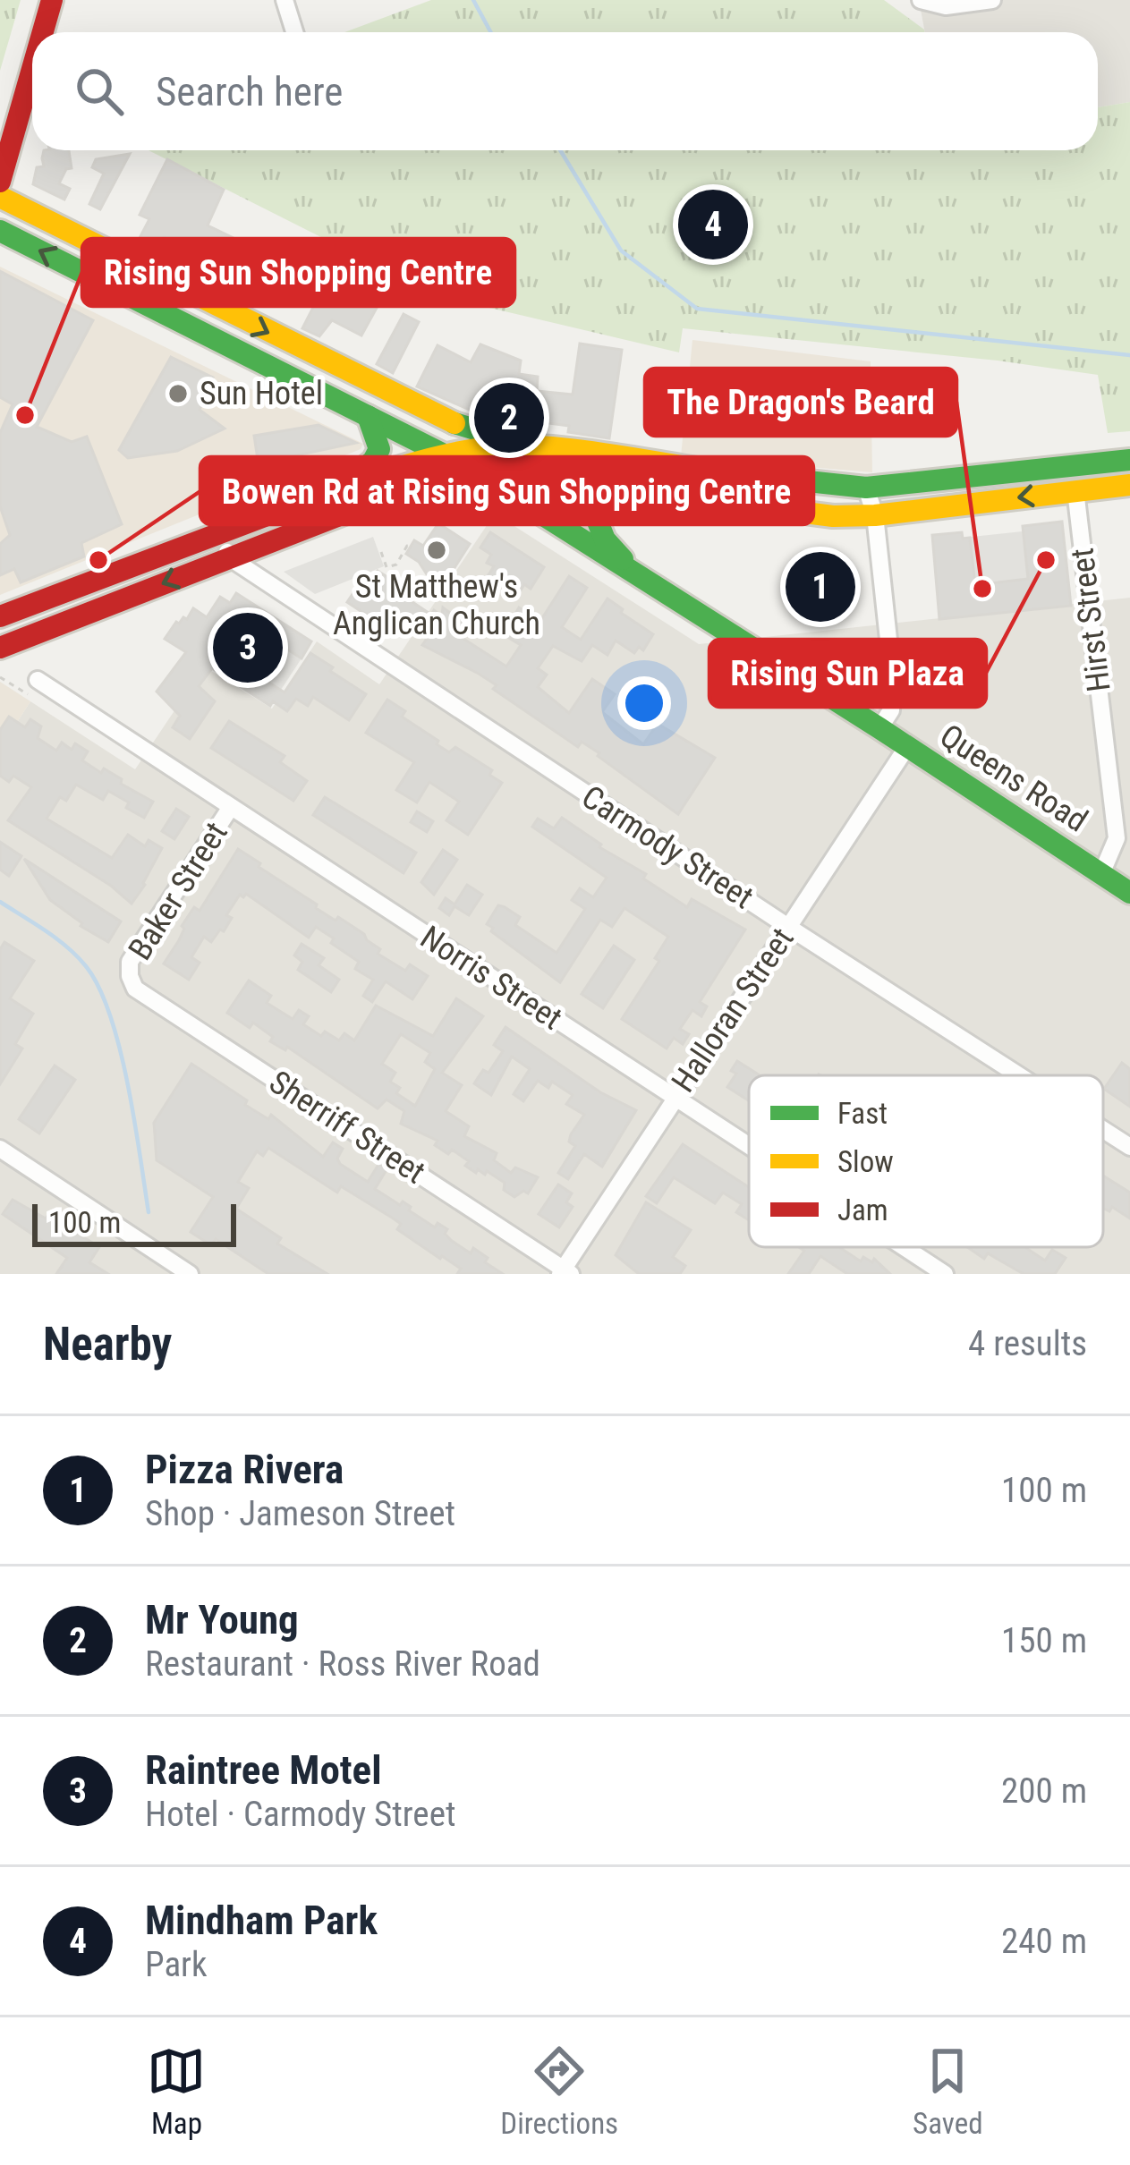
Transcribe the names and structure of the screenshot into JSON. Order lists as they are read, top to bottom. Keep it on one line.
{"streets":{"main road":["Queens Road"],"street":["Hirst Street","Carmody Street","Baker Street","Norris Street","Halloran Street","Sherriff Street"]},"crossings":[["Hirst Street","Queens Road"],["Queens Road","Halloran Street"],["Carmody Street","Halloran Street"],["Baker Street","Norris Street"],["Baker Street","Sherriff Street"],["Norris Street","Halloran Street"],["Halloran Street","Sherriff Street"]],"places":["Sun Hotel","Rising Sun Shopping Centre","St Matthew's Anglican Church","Bowen Rd at Rising Sun Shopping Centre","Rising Sun Plaza","The Dragon's Beard"],"legend":["Fast","Slow","Jam"],"scale_bar":"100 m","page":{"search":"Search here","pins":["4","2","1","3"],"scale":"100 m","heading":["Nearby","4 results"],"list":[{"mark":"1","name":"Pizza Rivera","note":"Shop · Jameson Street","value":"100 m"},{"mark":"2","name":"Mr Young","note":"Restaurant · Ross River Road","value":"150 m"},{"mark":"3","name":"Raintree Motel","note":"Hotel · Carmody Street","value":"200 m"},{"mark":"4","name":"Mindham Park","note":"Park","value":"240 m"}],"nav":["Map","Directions","Saved"]}}
